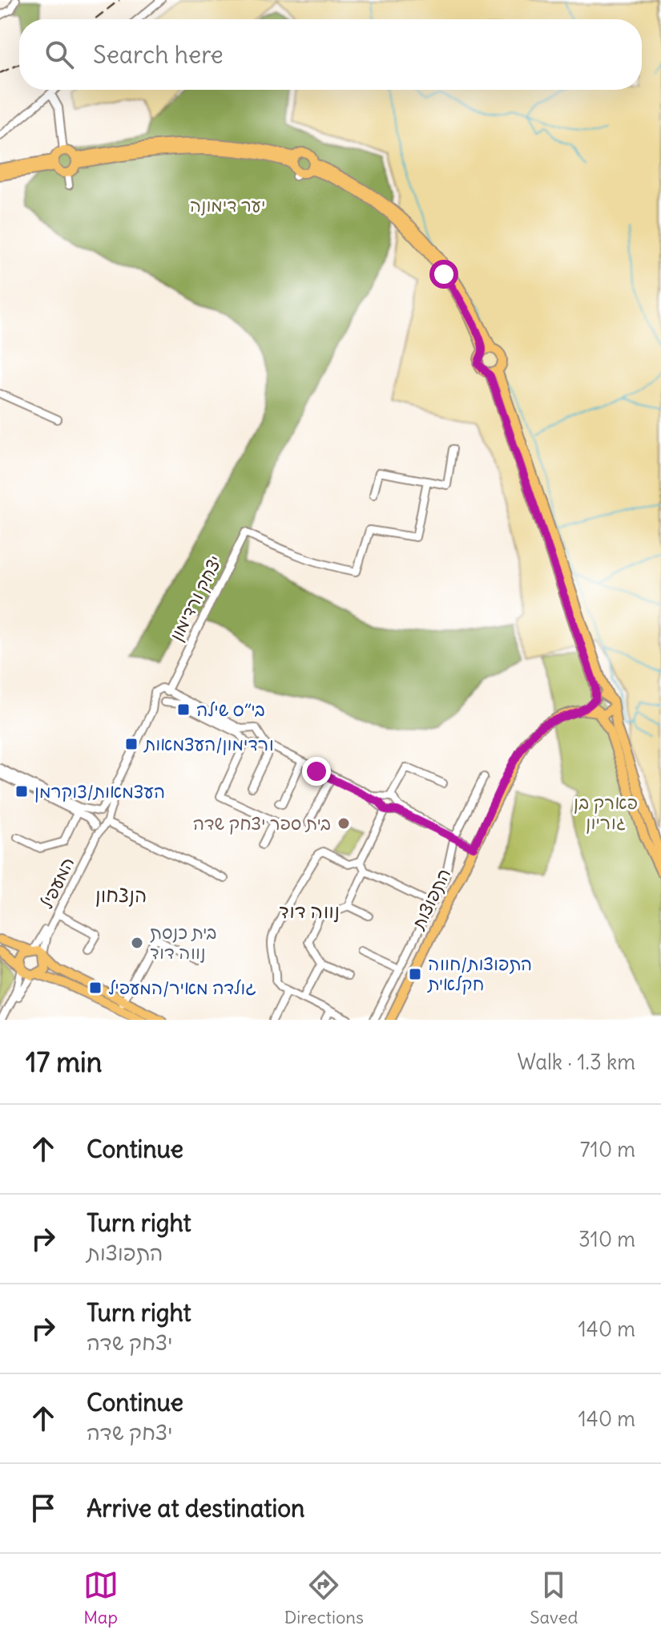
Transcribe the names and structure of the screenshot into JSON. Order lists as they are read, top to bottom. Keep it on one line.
{"streets":{"main road":["התפוצות"],"street":["יצחק ורדימון","המעפיל"]},"districts":["הנצחון","נווה דוד"],"parks":["יער דימונה","פארק בן גוריון"],"places":{"transit":["בי״ס שילה","ורדימון/העצמאות","העצמאות/צוקרמן","התפוצות/חווה חקלאית","גולדה מאיר/המעפיל"],"other":["בית ספר יצחק שדה","בית כנסת נווה דוד"]},"page":{"search":"Search here","heading":["17 min","Walk · 1.3 km"],"list":[["Continue","710 m"],["Turn right","התפוצות","310 m"],["Turn right","יצחק שדה","140 m"],["Continue","יצחק שדה","140 m"],"Arrive at destination"],"nav":["Map","Directions","Saved"]}}
